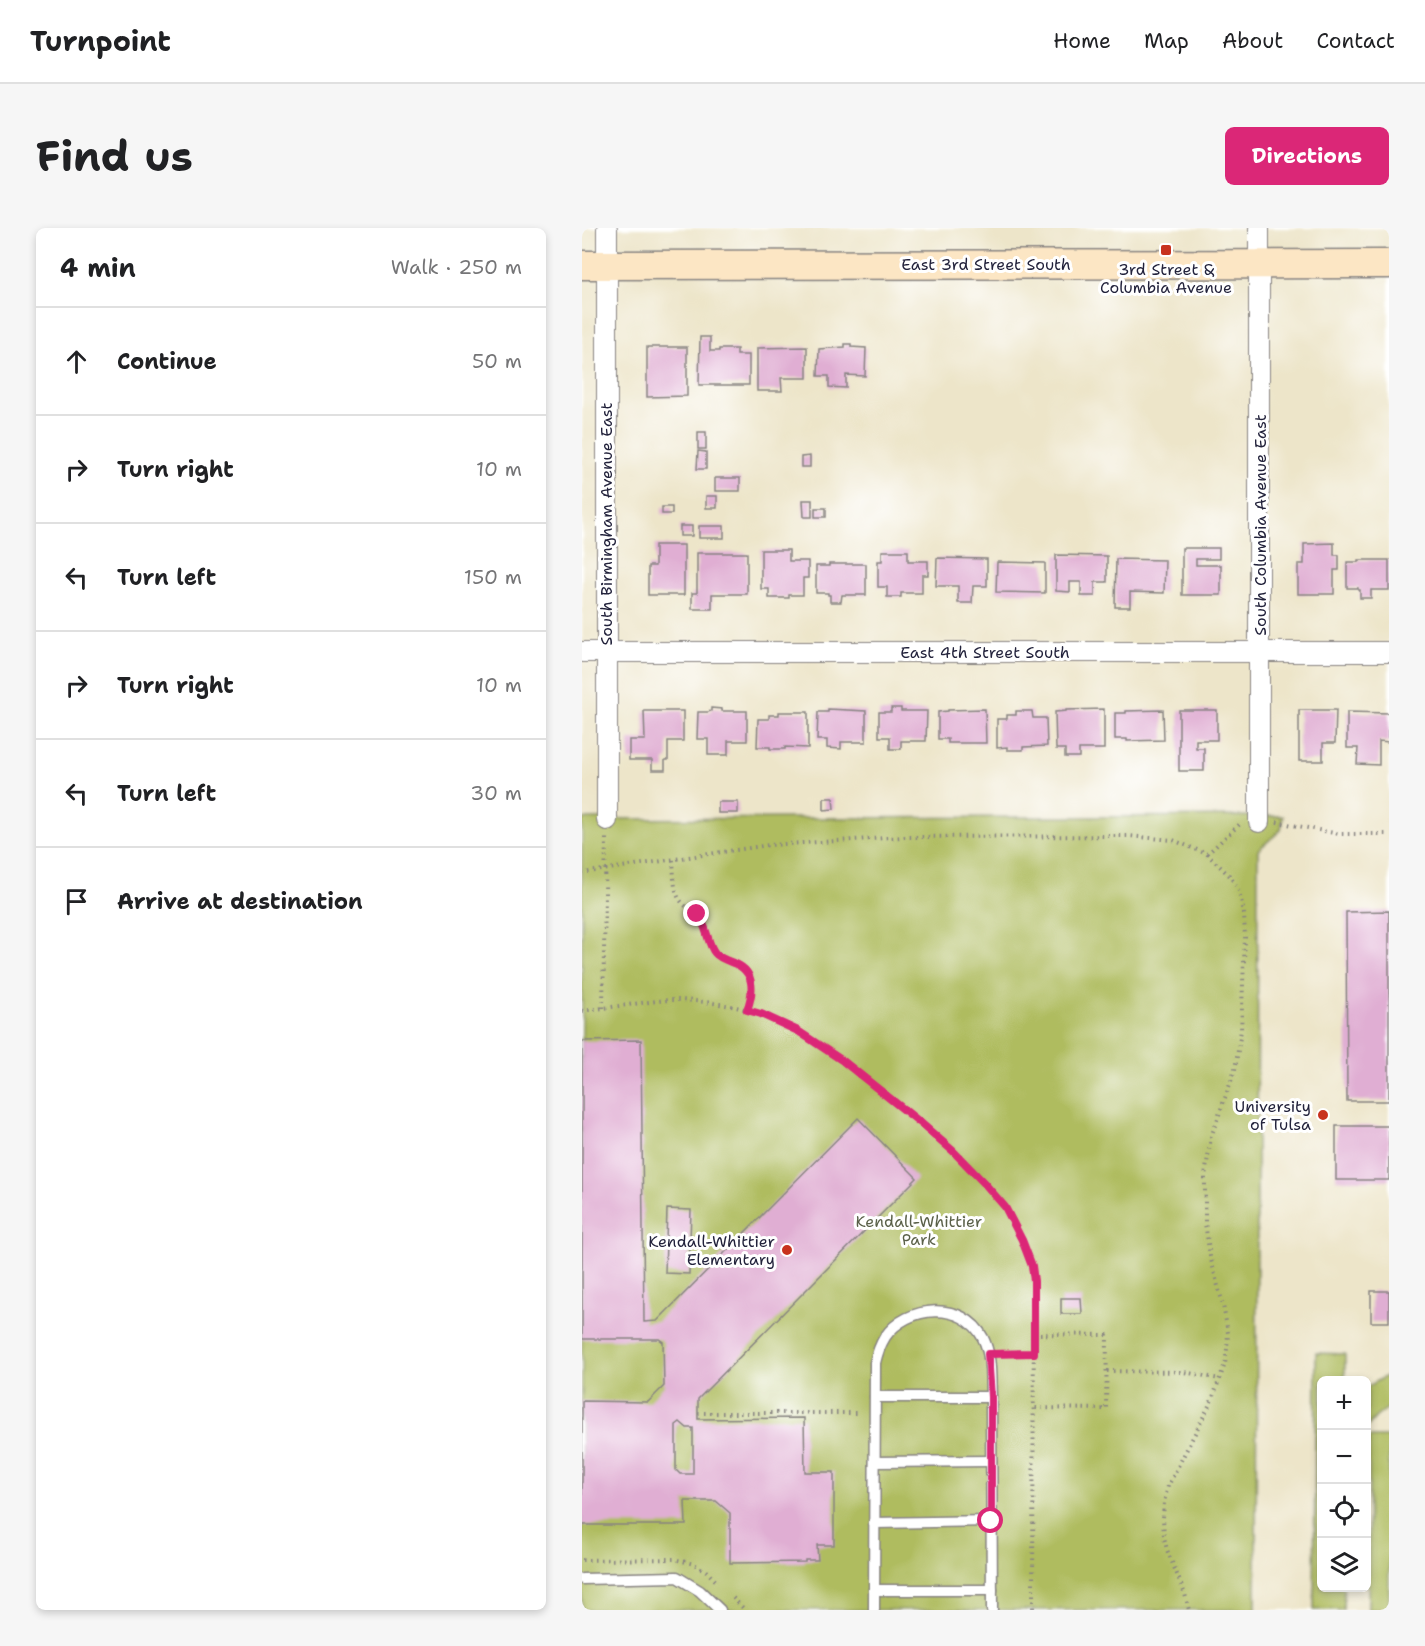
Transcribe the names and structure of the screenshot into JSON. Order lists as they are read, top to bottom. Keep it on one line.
{"streets":{"street":["East 3rd Street South","South Birmingham Avenue East","South Columbia Avenue East","East 4th Street South"]},"crossings":[["East 3rd Street South","South Birmingham Avenue East"],["East 3rd Street South","South Columbia Avenue East"],["South Birmingham Avenue East","East 4th Street South"],["South Columbia Avenue East","East 4th Street South"]],"parks":["Kendall-Whittier Park"],"places":{"transit":["3rd Street & Columbia Avenue"],"other":["University of Tulsa","Kendall-Whittier Elementary"]},"page":{"header":"Turnpoint","nav":["Home","Map","About","Contact"],"buttons":"Directions","title":"Find us","heading":["4 min","Walk · 250 m"],"list":[["Continue","50 m"],["Turn right","10 m"],["Turn left","150 m"],["Turn right","10 m"],["Turn left","30 m"],"Arrive at destination"],"map_buttons":["+","−"]}}
